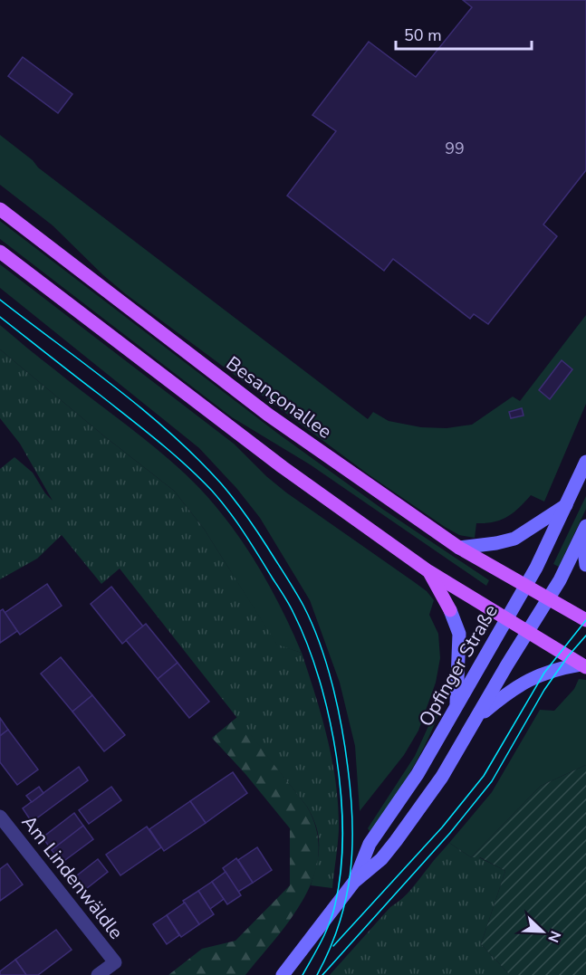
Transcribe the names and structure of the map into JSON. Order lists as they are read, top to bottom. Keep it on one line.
{"streets":{"main road":["Besançonallee"],"street":["Opfinger Straße","Am Lindenwäldle"]},"crossings":[["Besançonallee","Opfinger Straße"]],"house_numbers":["99"],"scale_bar":"50 m","north":"bottom right"}
